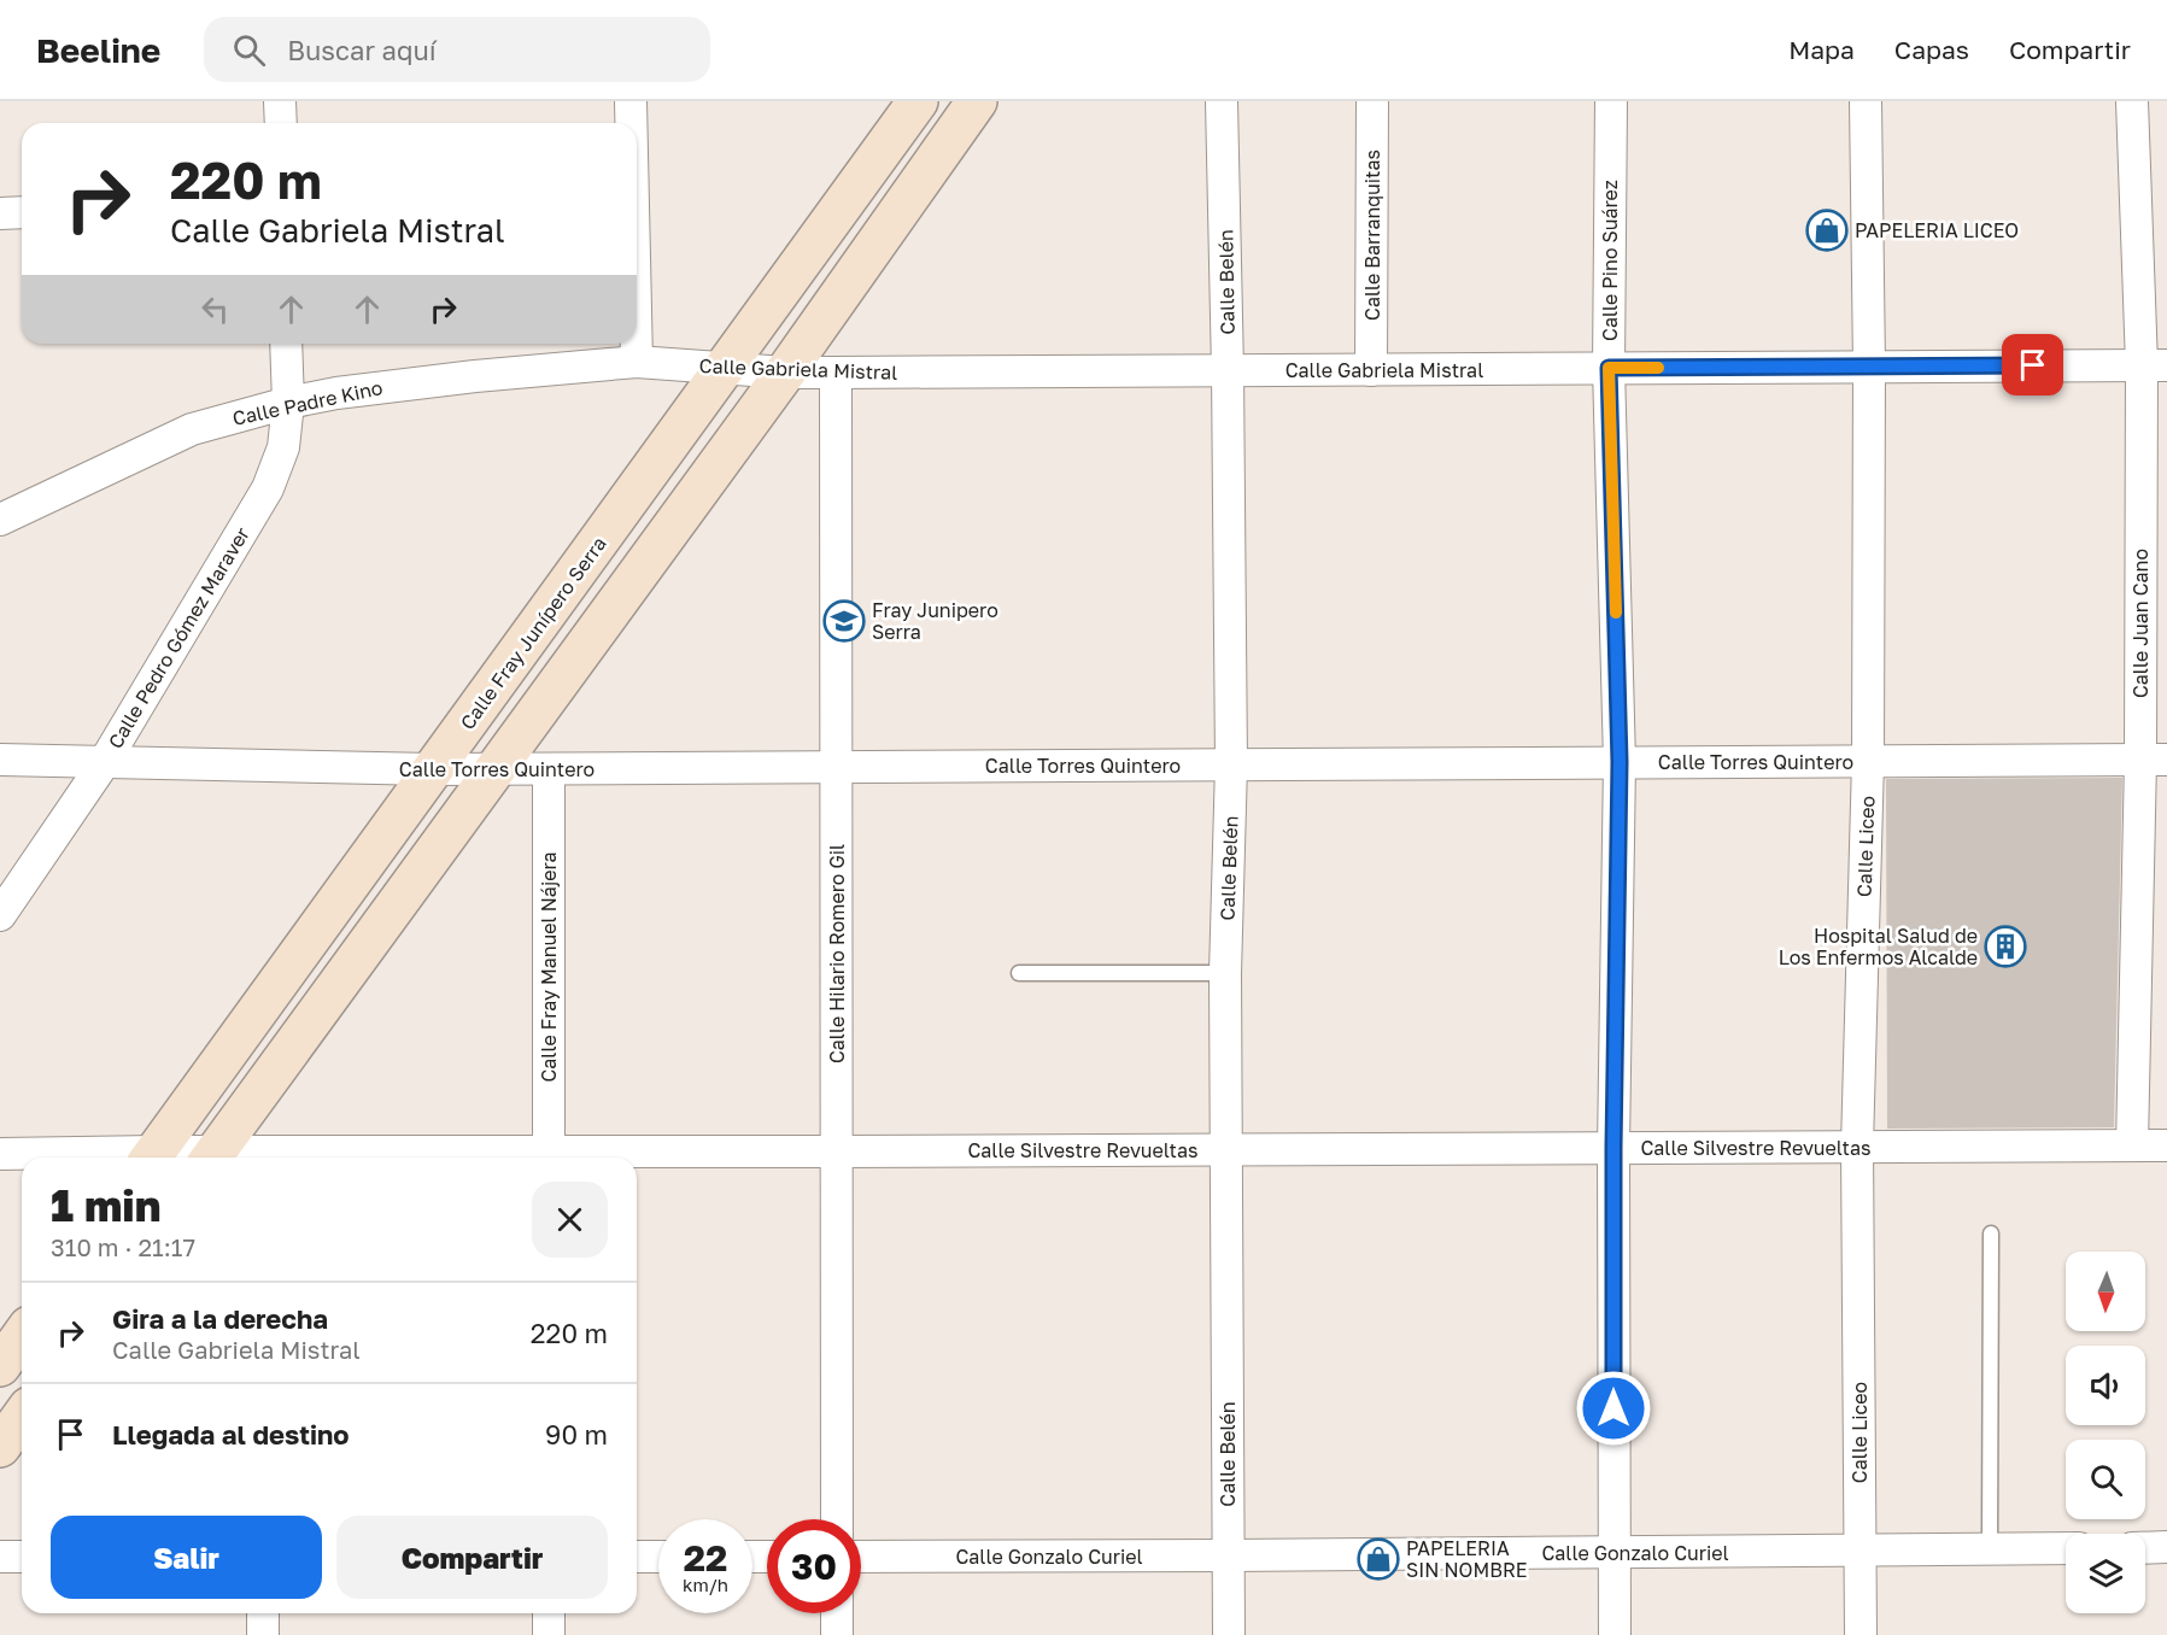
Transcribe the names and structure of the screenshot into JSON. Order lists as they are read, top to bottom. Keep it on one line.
{"streets":{"street":["Calle Barranquitas","Calle Pino Suárez","Calle Belén","Calle Gabriela Mistral","Calle Padre Kino","Calle Juan Cano","Calle Fray Junípero Serra","Calle Pedro Gómez Maraver","Calle Torres Quintero","Calle Liceo","Calle Hilario Romero Gil","Calle Fray Manuel Nájera","Calle Silvestre Revueltas","Calle Gonzalo Curiel"]},"crossings":[["Calle Barranquitas","Calle Gabriela Mistral"],["Calle Pino Suárez","Calle Gabriela Mistral"],["Calle Pino Suárez","Calle Torres Quintero"],["Calle Pino Suárez","Calle Silvestre Revueltas"],["Calle Pino Suárez","Calle Gonzalo Curiel"],["Calle Belén","Calle Gabriela Mistral"],["Calle Belén","Calle Torres Quintero"],["Calle Belén","Calle Silvestre Revueltas"],["Calle Belén","Calle Gonzalo Curiel"],["Calle Gabriela Mistral","Calle Padre Kino"],["Calle Gabriela Mistral","Calle Juan Cano"],["Calle Gabriela Mistral","Calle Fray Junípero Serra"],["Calle Gabriela Mistral","Calle Liceo"],["Calle Gabriela Mistral","Calle Hilario Romero Gil"],["Calle Padre Kino","Calle Pedro Gómez Maraver"],["Calle Juan Cano","Calle Torres Quintero"],["Calle Juan Cano","Calle Silvestre Revueltas"],["Calle Fray Junípero Serra","Calle Torres Quintero"],["Calle Fray Junípero Serra","Calle Silvestre Revueltas"],["Calle Pedro Gómez Maraver","Calle Torres Quintero"],["Calle Torres Quintero","Calle Liceo"],["Calle Torres Quintero","Calle Hilario Romero Gil"],["Calle Torres Quintero","Calle Fray Manuel Nájera"],["Calle Liceo","Calle Silvestre Revueltas"],["Calle Liceo","Calle Gonzalo Curiel"],["Calle Hilario Romero Gil","Calle Silvestre Revueltas"],["Calle Fray Manuel Nájera","Calle Silvestre Revueltas"]],"places":{"shop":["PAPELERIA LICEO","PAPELERIA SIN NOMBRE"],"school or university":["Fray Junipero Serra"],"building":["Hospital Salud de Los Enfermos Alcalde"]},"north":"bottom","page":{"header":"Beeline","search":"Buscar aquí","nav":["Mapa","Capas","Compartir"],"turn":["220 m","Calle Gabriela Mistral"],"heading":["1 min","310 m · 21:17"],"list":[{"name":"Gira a la derecha","note":"Calle Gabriela Mistral","value":"220 m"},{"name":"Llegada al destino","value":"90 m"}],"buttons":["Salir","Compartir"],"speed":"22 km/h","limit":"30"}}
